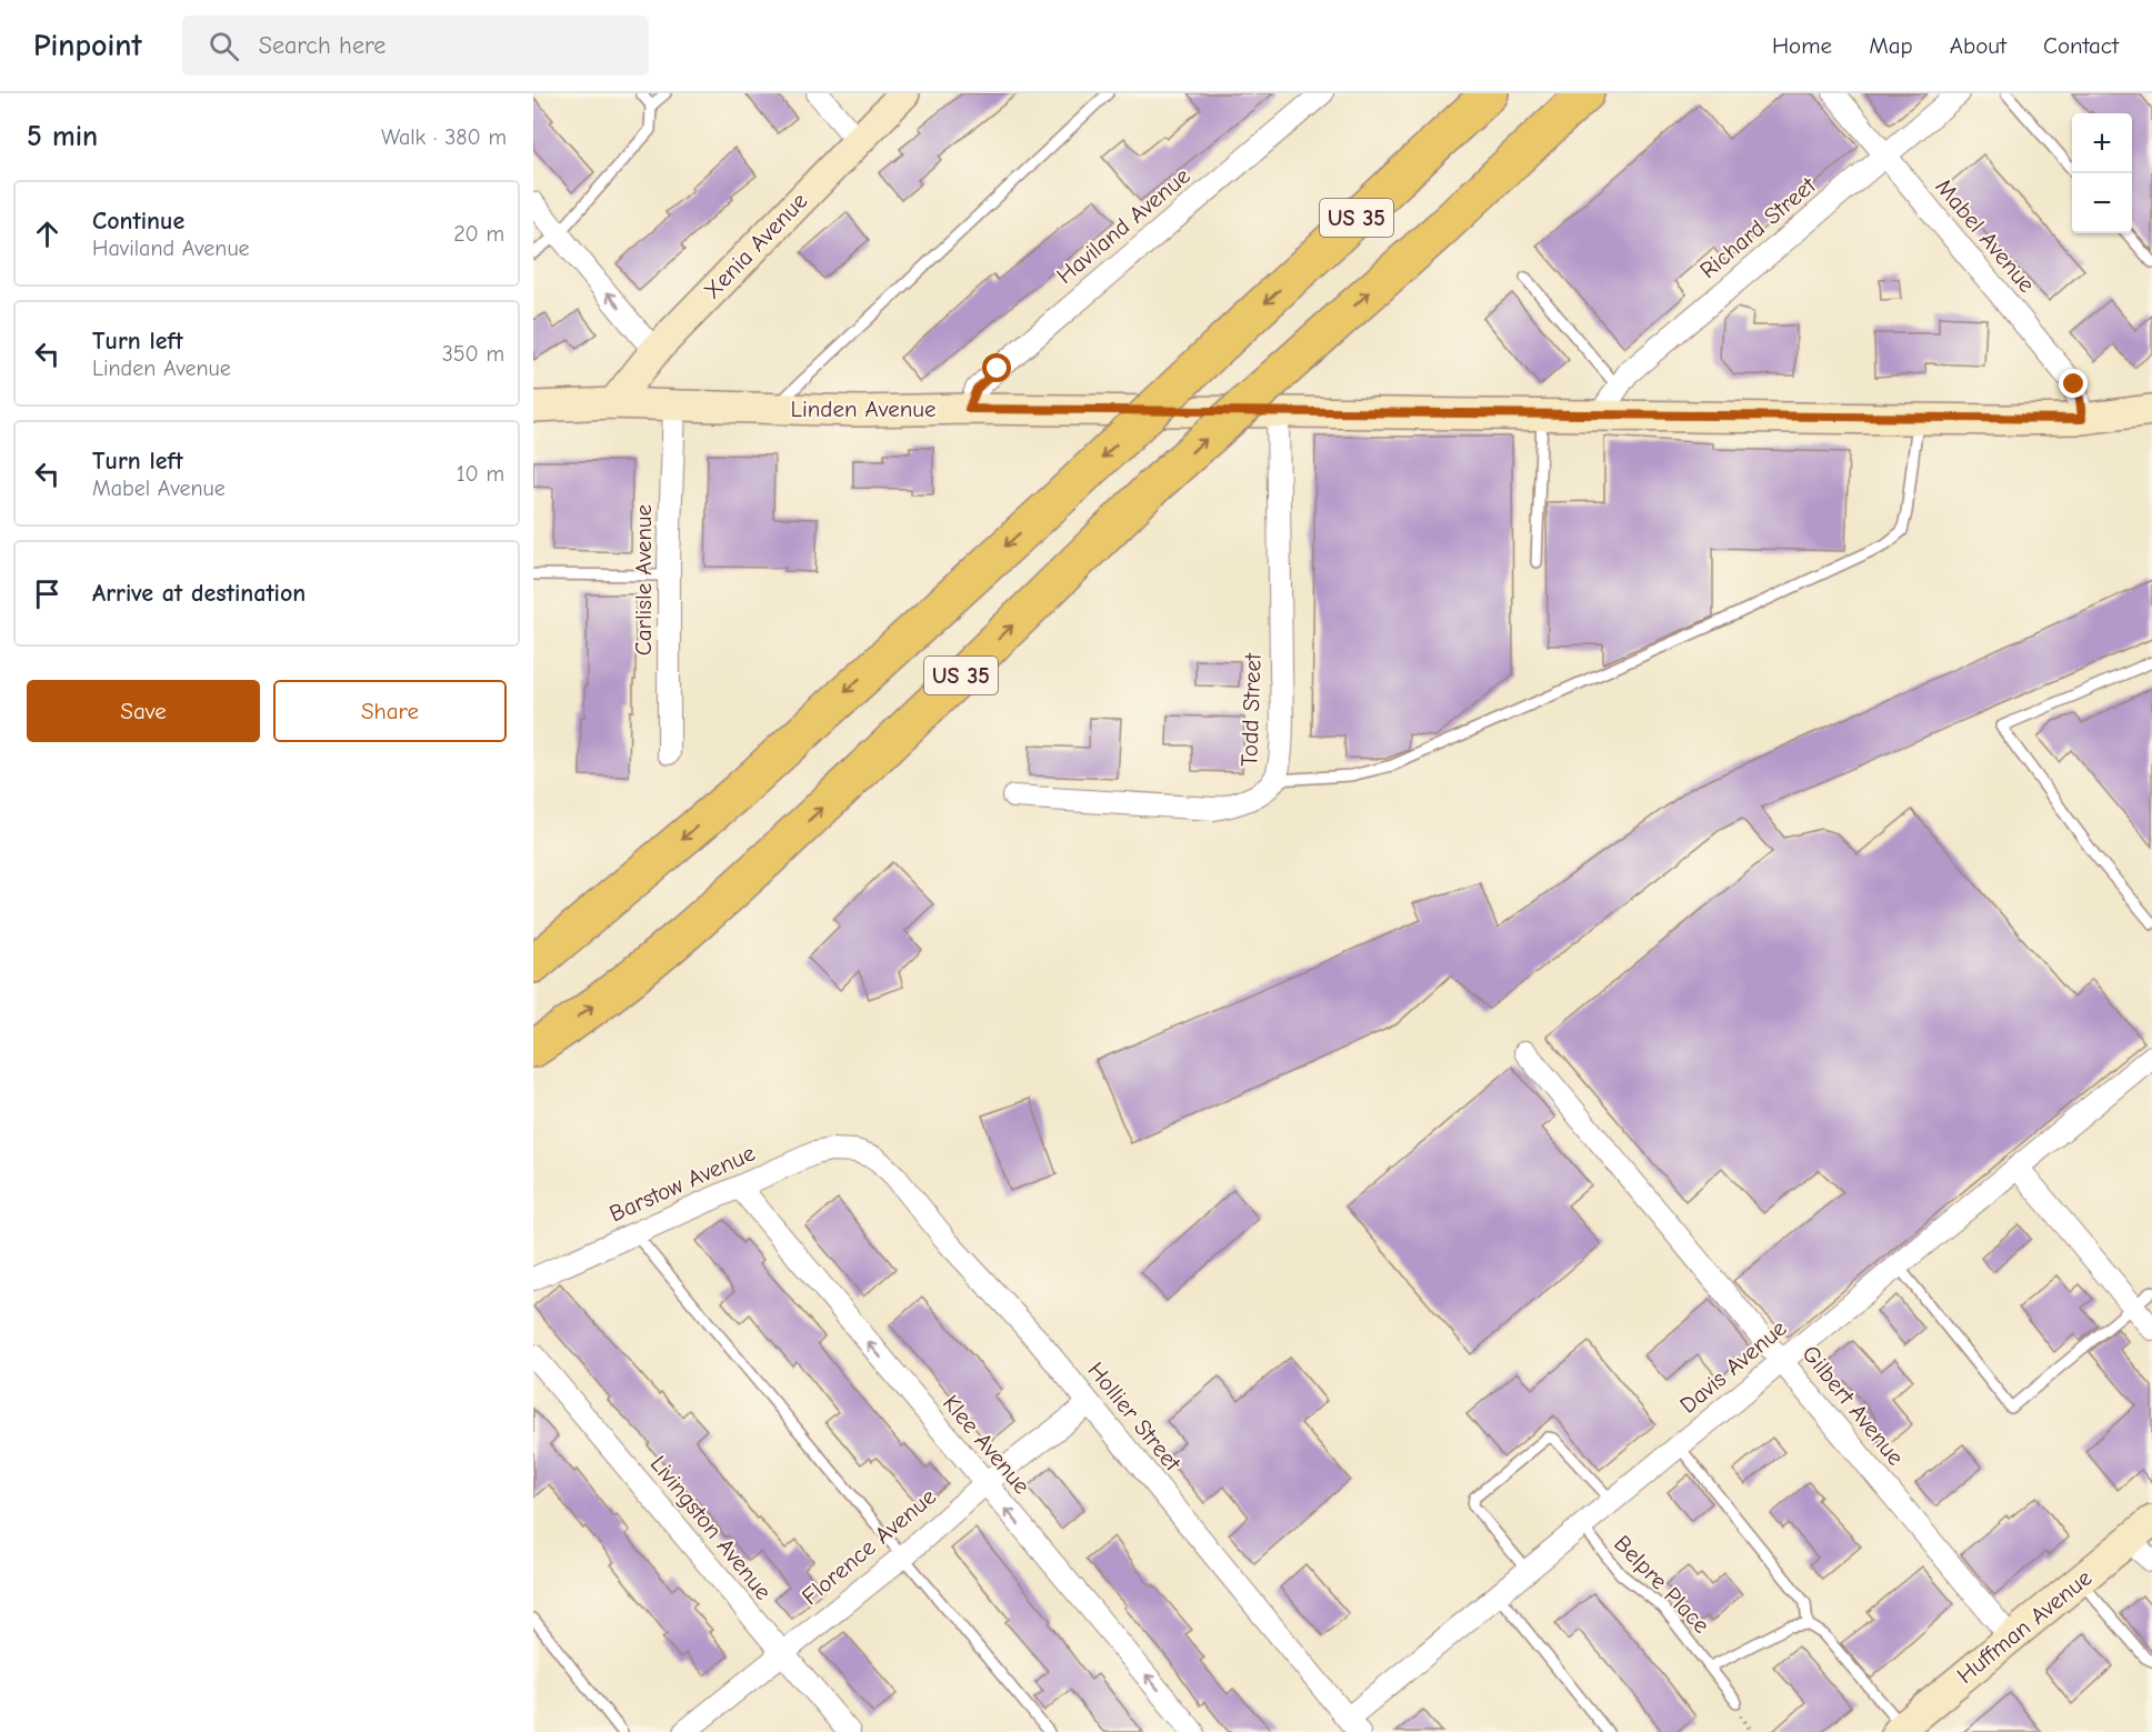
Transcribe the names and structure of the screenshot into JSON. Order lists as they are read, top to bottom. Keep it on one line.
{"streets":{"highway":["US 35"],"main road":["Xenia Avenue","Linden Avenue","Huffman Avenue"],"street":["Haviland Avenue","Richard Street","Mabel Avenue","Carlisle Avenue","Todd Street","Barstow Avenue","Davis Avenue","Gilbert Avenue","Hollier Street","Klee Avenue","Livingston Avenue","Florence Avenue"],"lane":["Belpre Place"]},"crossings":[["Haviland Avenue","Linden Avenue"],["Richard Street","Mabel Avenue"],["Richard Street","Linden Avenue"],["Mabel Avenue","Linden Avenue"],["Xenia Avenue","Linden Avenue"],["Linden Avenue","Carlisle Avenue"],["Linden Avenue","Todd Street"],["Barstow Avenue","Hollier Street"],["Barstow Avenue","Klee Avenue"],["Davis Avenue","Gilbert Avenue"],["Davis Avenue","Hollier Street"],["Davis Avenue","Belpre Place"],["Gilbert Avenue","Huffman Avenue"],["Hollier Street","Florence Avenue"],["Klee Avenue","Florence Avenue"],["Livingston Avenue","Florence Avenue"]],"one_way":["Klee Avenue"],"page":{"header":"Pinpoint","search":"Search here","nav":["Home","Map","About","Contact"],"heading":["5 min","Walk · 380 m"],"map_buttons":["+","−"],"list":[["Continue","Haviland Avenue","20 m"],["Turn left","Linden Avenue","350 m"],["Turn left","Mabel Avenue","10 m"],"Arrive at destination"],"buttons":["Save","Share"]}}
